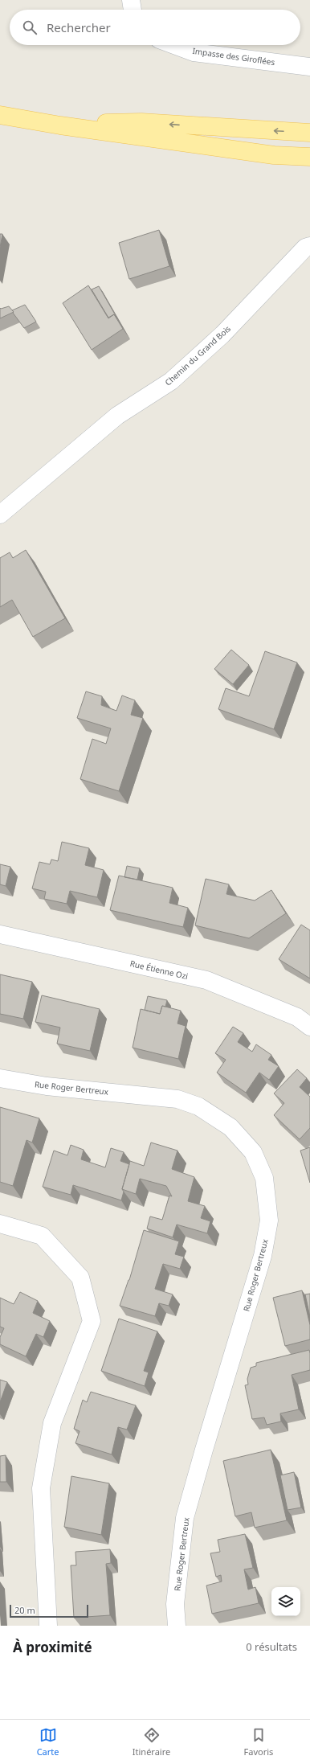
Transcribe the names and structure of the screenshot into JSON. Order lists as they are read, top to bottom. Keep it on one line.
{"streets":{"street":["Impasse des Giroflées","Chemin du Grand Bois","Rue Étienne Ozi","Rue Roger Bertreux"]},"scale_bar":"20 m","page":{"search":"Rechercher","scale":"20 m","heading":["À proximité","0 résultats"],"nav":["Carte","Itinéraire","Favoris"]}}
